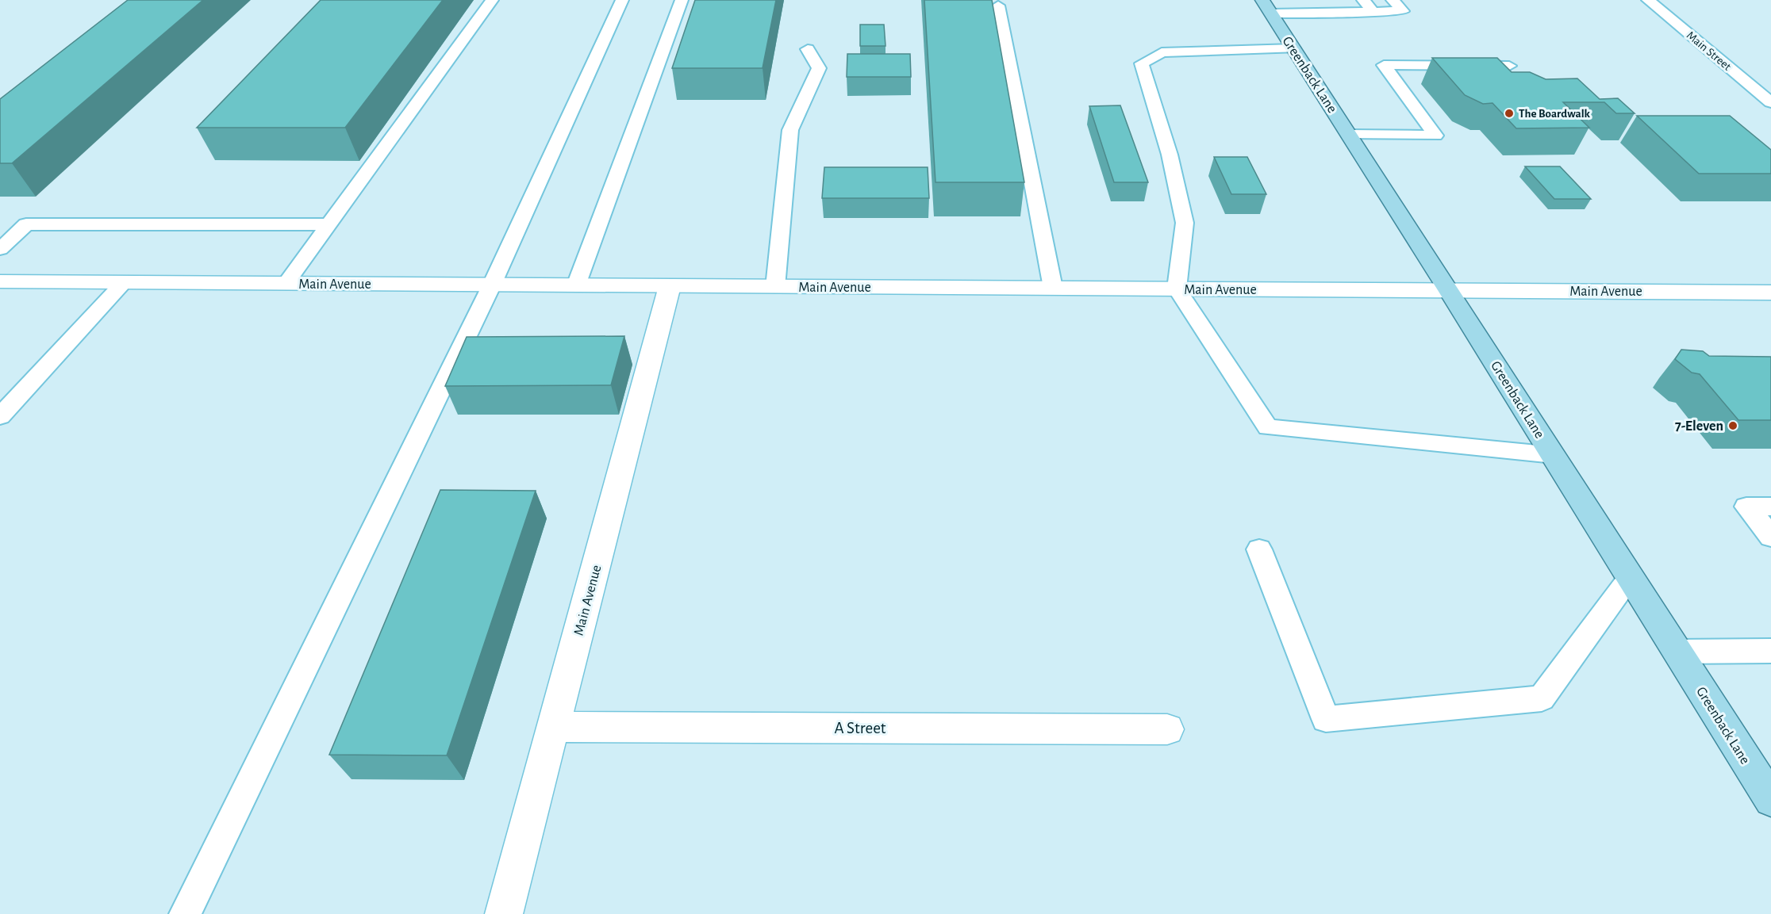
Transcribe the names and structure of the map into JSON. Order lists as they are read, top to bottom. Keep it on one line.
{"streets":{"main road":["Greenback Lane"],"street":["Main Avenue","A Street"],"lane":["Main Street"]},"crossings":[["Greenback Lane","Main Avenue"],["Main Avenue","A Street"]],"places":["The Boardwalk","7-Eleven"]}
